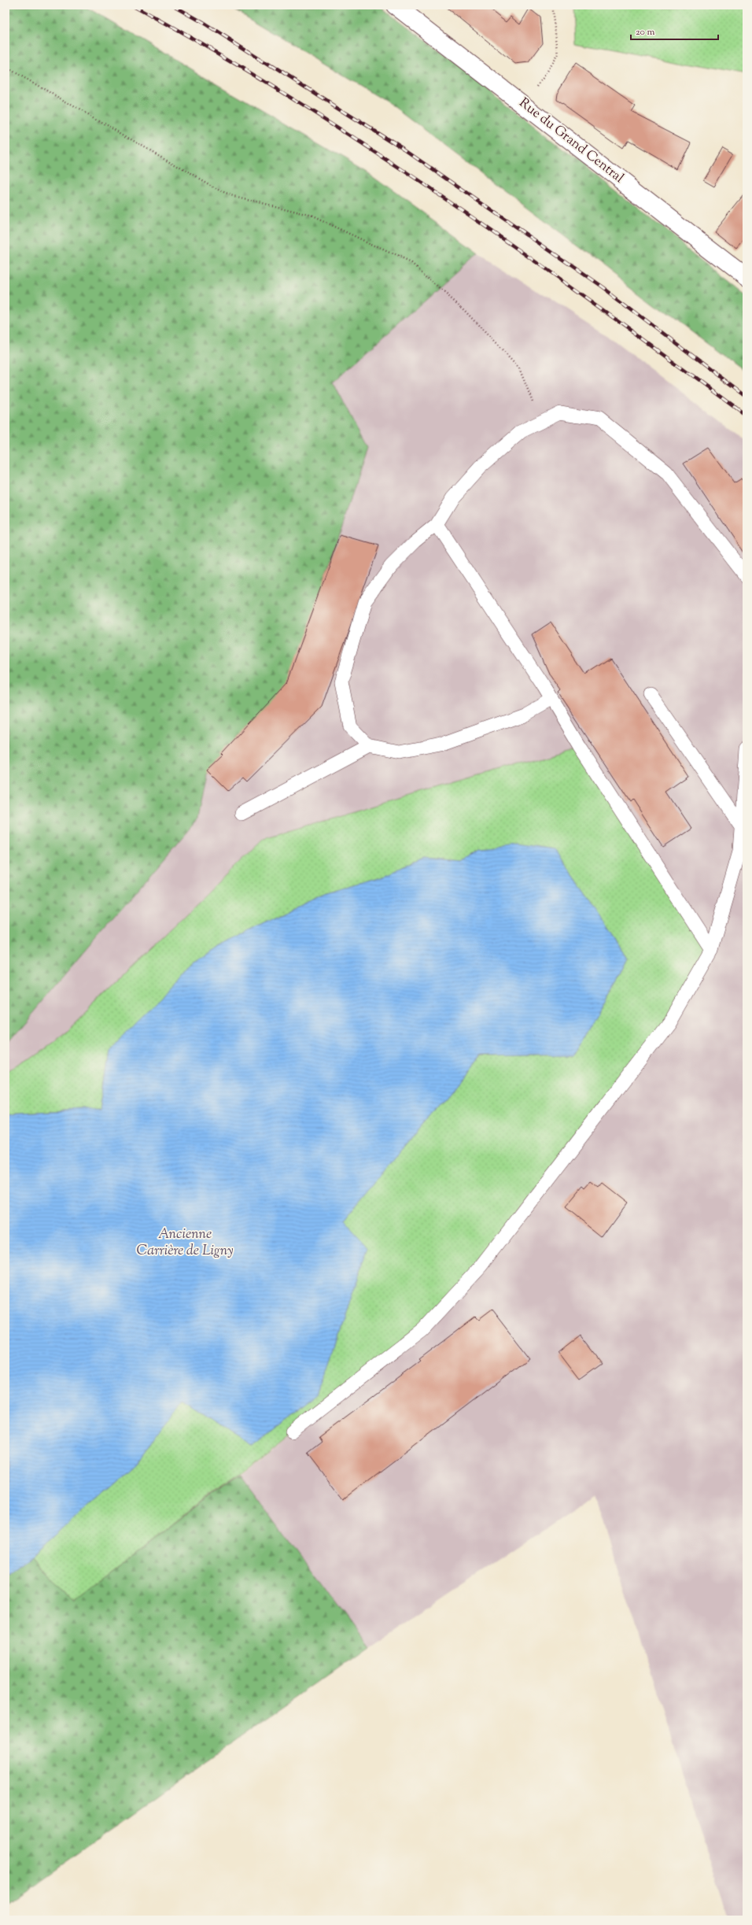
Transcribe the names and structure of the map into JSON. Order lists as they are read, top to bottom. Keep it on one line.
{"streets":{"street":["Rue du Grand Central"]},"water":["Ancienne Carrière de Ligny"],"scale_bar":"20 m"}
